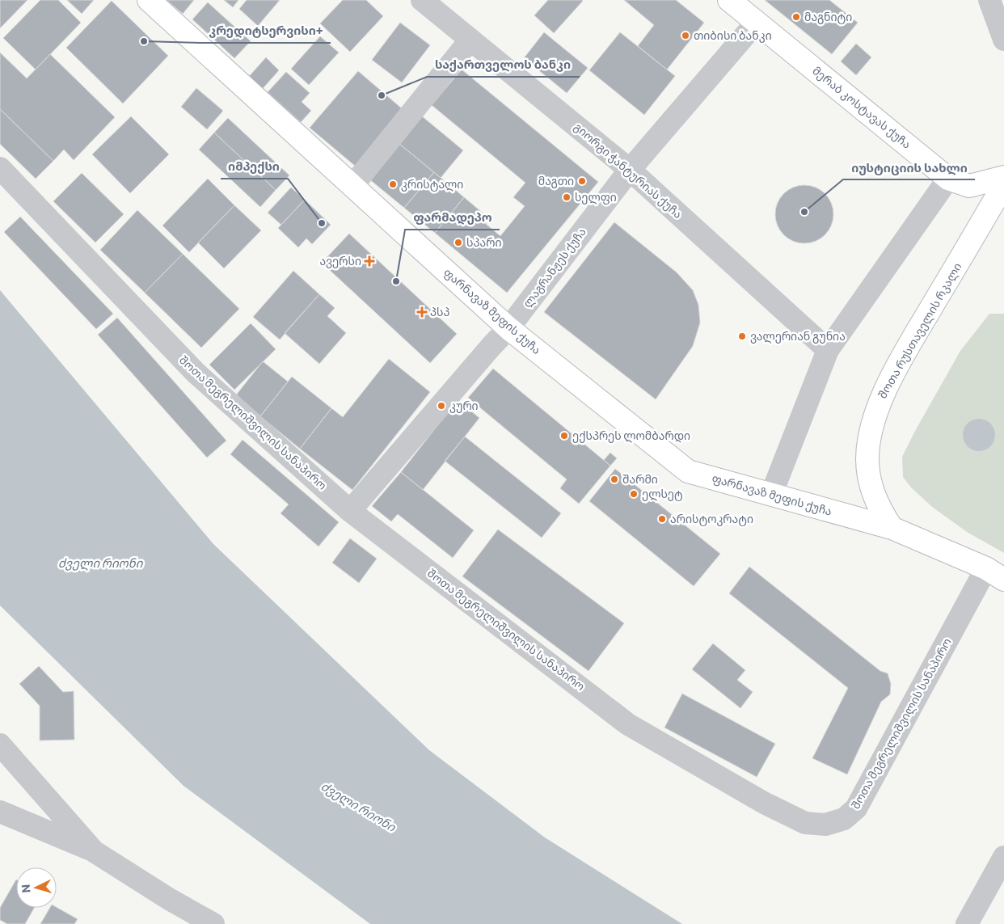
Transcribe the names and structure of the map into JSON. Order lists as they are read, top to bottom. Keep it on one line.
{"streets":{"main road":["მერაბ კოსტავას ქუჩა","ფარნავაზ მეფის ქუჩა","შოთა რუსთაველის რკალი"],"street":["გიორგი ჭანტურიას ქუჩა","ლაგრანჟეს ქუჩა","შოთა მეგრელიშვილის სანაპირო"]},"crossings":[["მერაბ კოსტავას ქუჩა","ლაგრანჟეს ქუჩა"],["გიორგი ჭანტურიას ქუჩა","ლაგრანჟეს ქუჩა"],["ლაგრანჟეს ქუჩა","ფარნავაზ მეფის ქუჩა"],["ლაგრანჟეს ქუჩა","შოთა მეგრელიშვილის სანაპირო"],["ფარნავაზ მეფის ქუჩა","შოთა რუსთაველის რკალი"]],"water":["ძველი რიონი"],"places":{"other":["მაგნიტი","თიბისი ბანკი","კრედიტსერვისი+","საქართველოს ბანკი","მაგთი","კრისტალი","სელფი","იუსტიციის სახლი","იმპექსი","სპარი","ფარმადეპო","ვალერიან გუნია","კური","ექსპრეს ლომბარდი","შარმი","ელსეტ","არისტოკრატი"],"health":["ავერსი","პსპ"]},"north":"left"}
